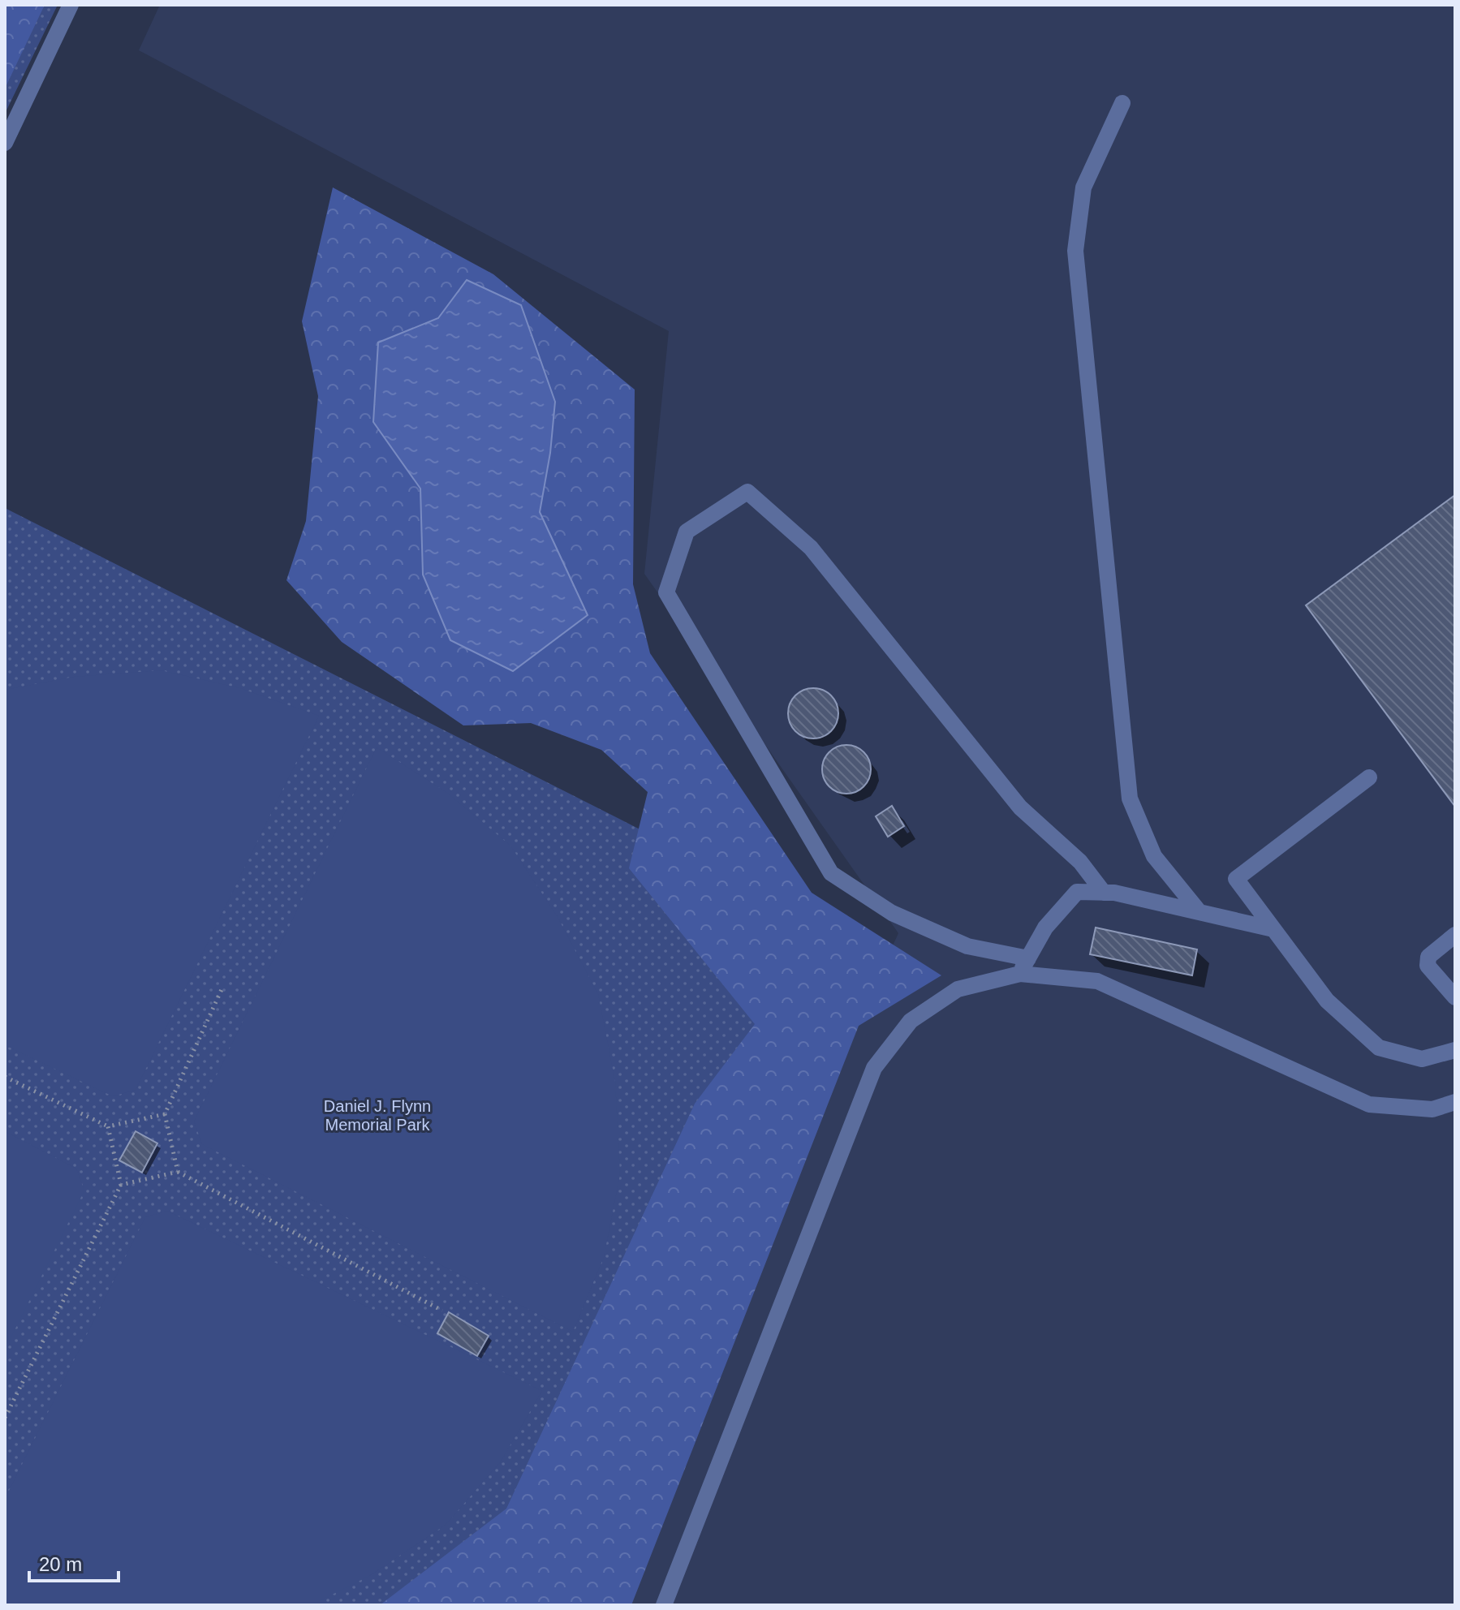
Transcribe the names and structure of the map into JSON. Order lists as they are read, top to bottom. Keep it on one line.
{"parks":["Daniel J. Flynn Memorial Park"],"scale_bar":"20 m"}
